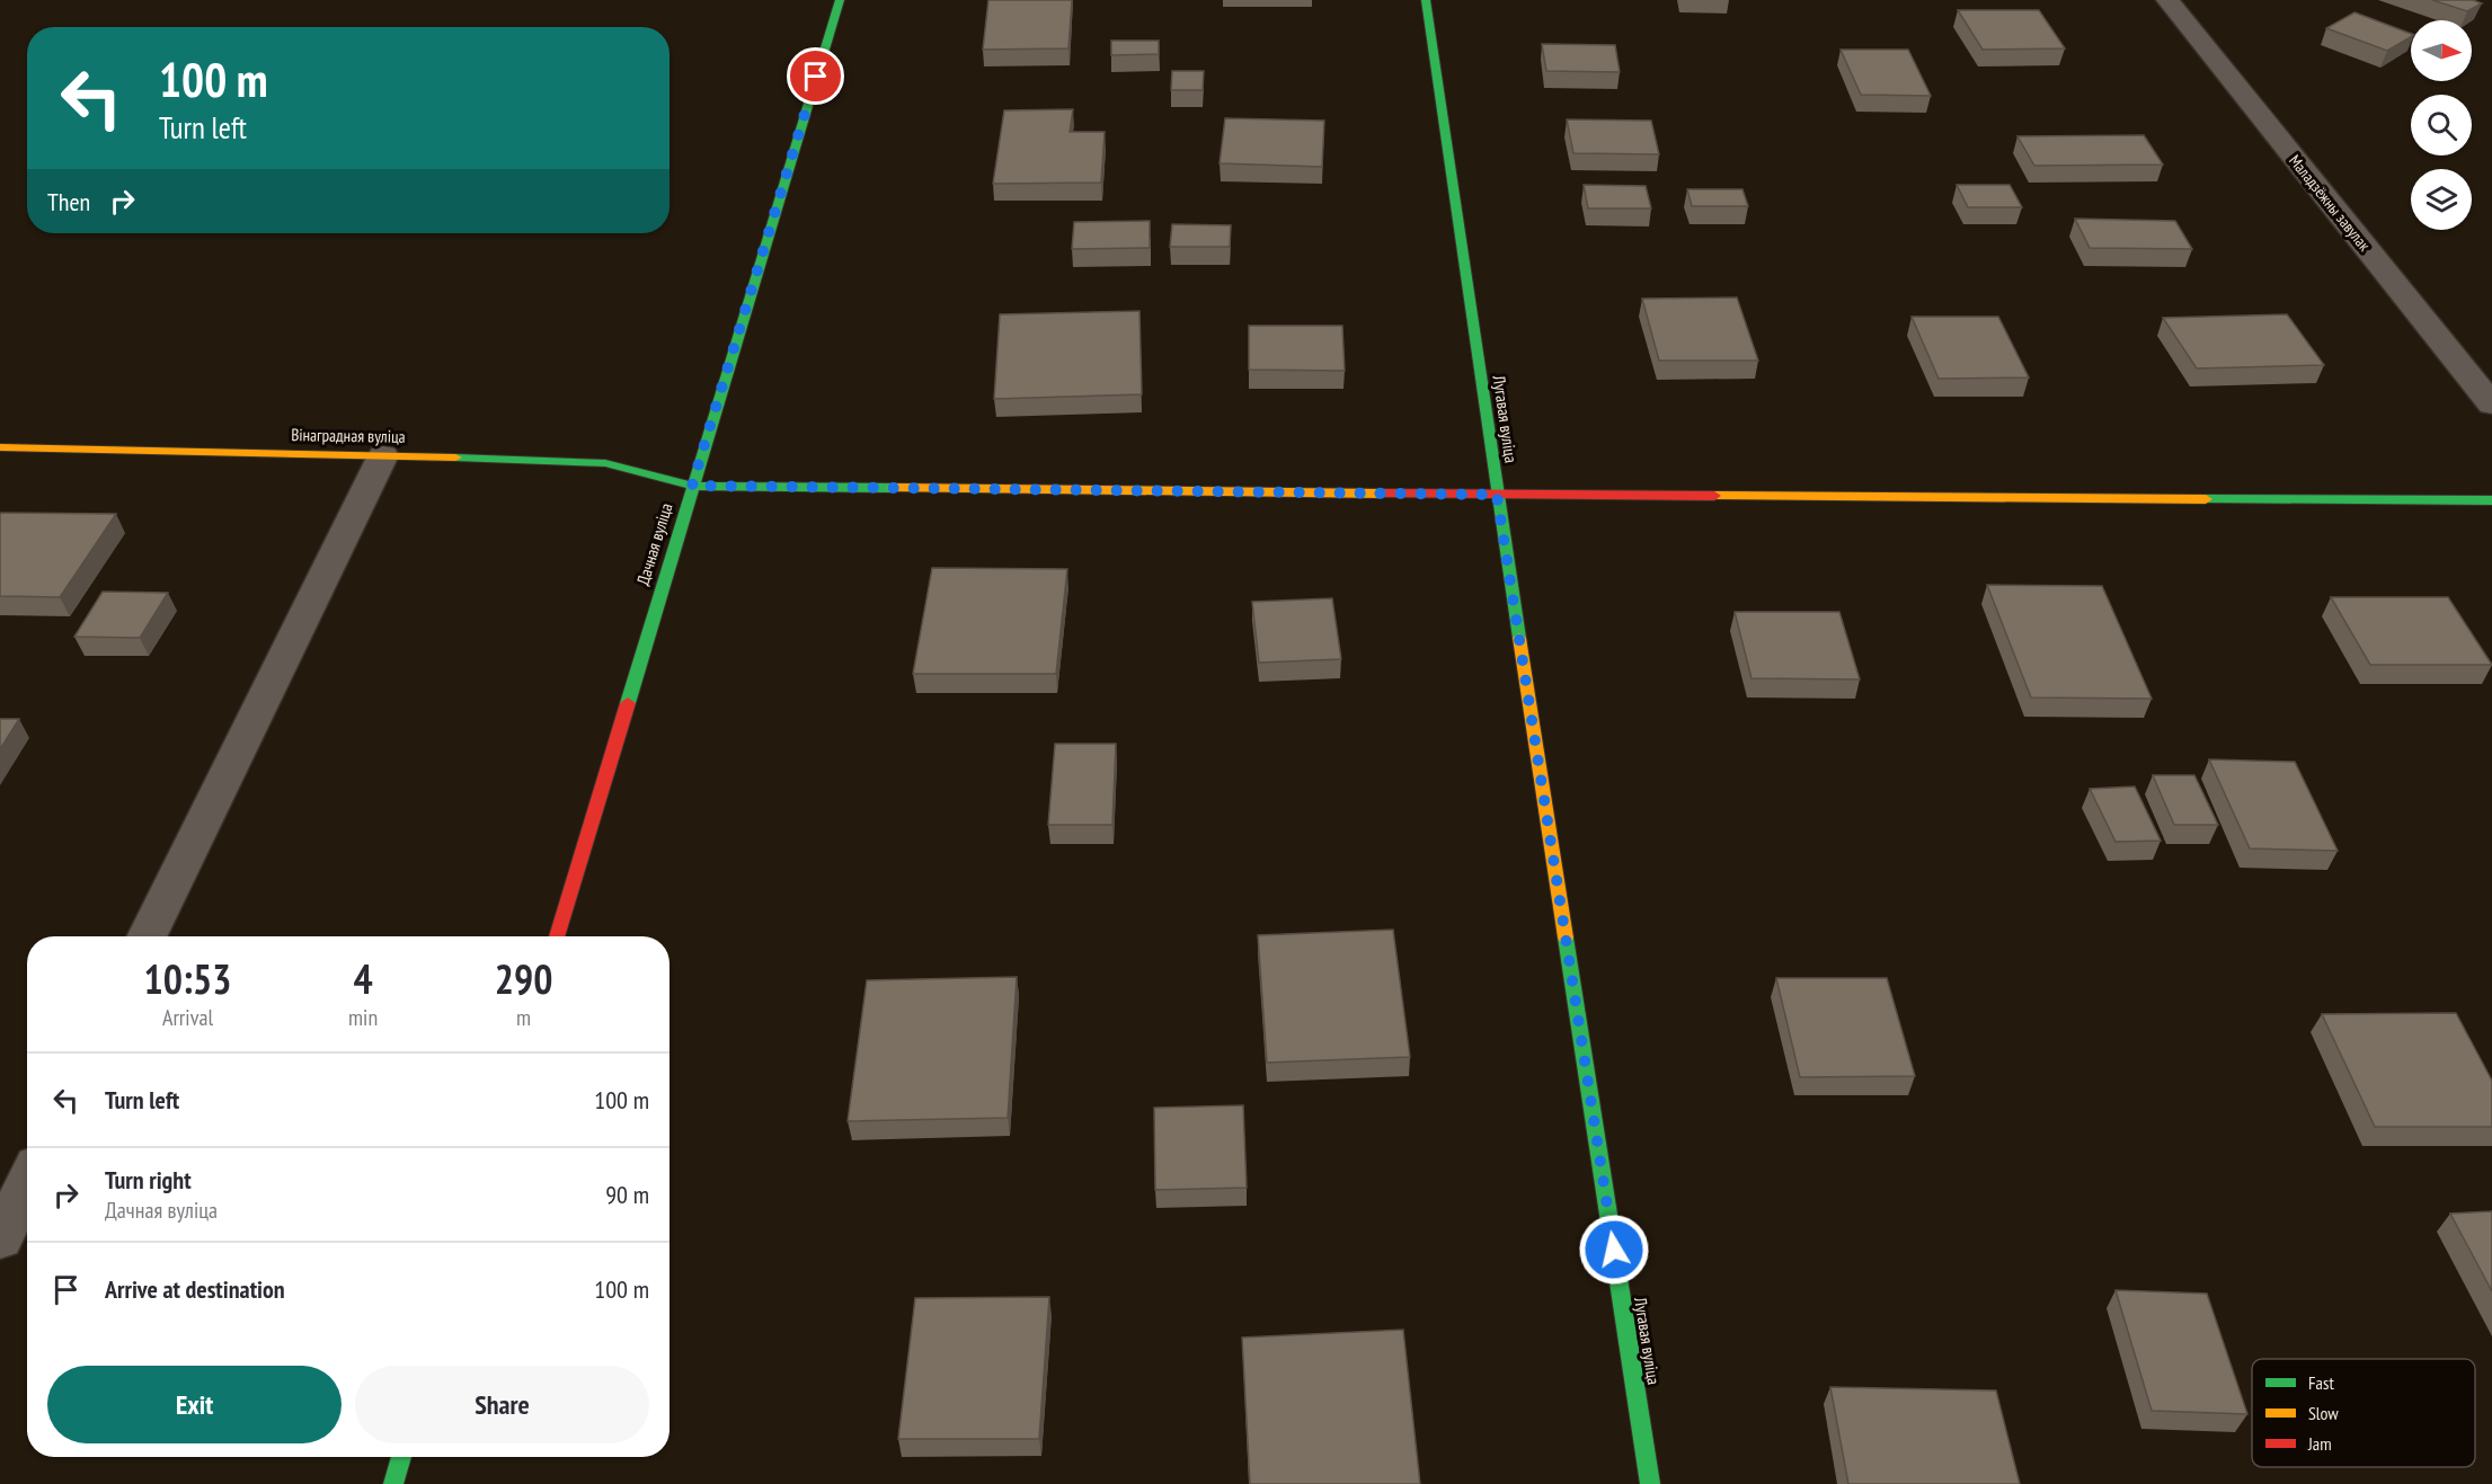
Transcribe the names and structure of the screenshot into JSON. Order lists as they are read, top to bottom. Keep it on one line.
{"streets":{"street":["Маладзёжны завулак","Лугавая вуліца","Вінаградная вуліца","Дачная вуліца"]},"crossings":[["Лугавая вуліца","Вінаградная вуліца"],["Вінаградная вуліца","Дачная вуліца"]],"legend":["Fast","Slow","Jam"],"north":"right","page":{"turn":["100 m","Turn left"],"then":"Then","eta":["10:53","Arrival","4","min","290","m"],"list":[{"name":"Turn left","value":"100 m"},{"name":"Turn right","note":"Дачная вуліца","value":"90 m"},{"name":"Arrive at destination","value":"100 m"}],"buttons":["Exit","Share"]}}
